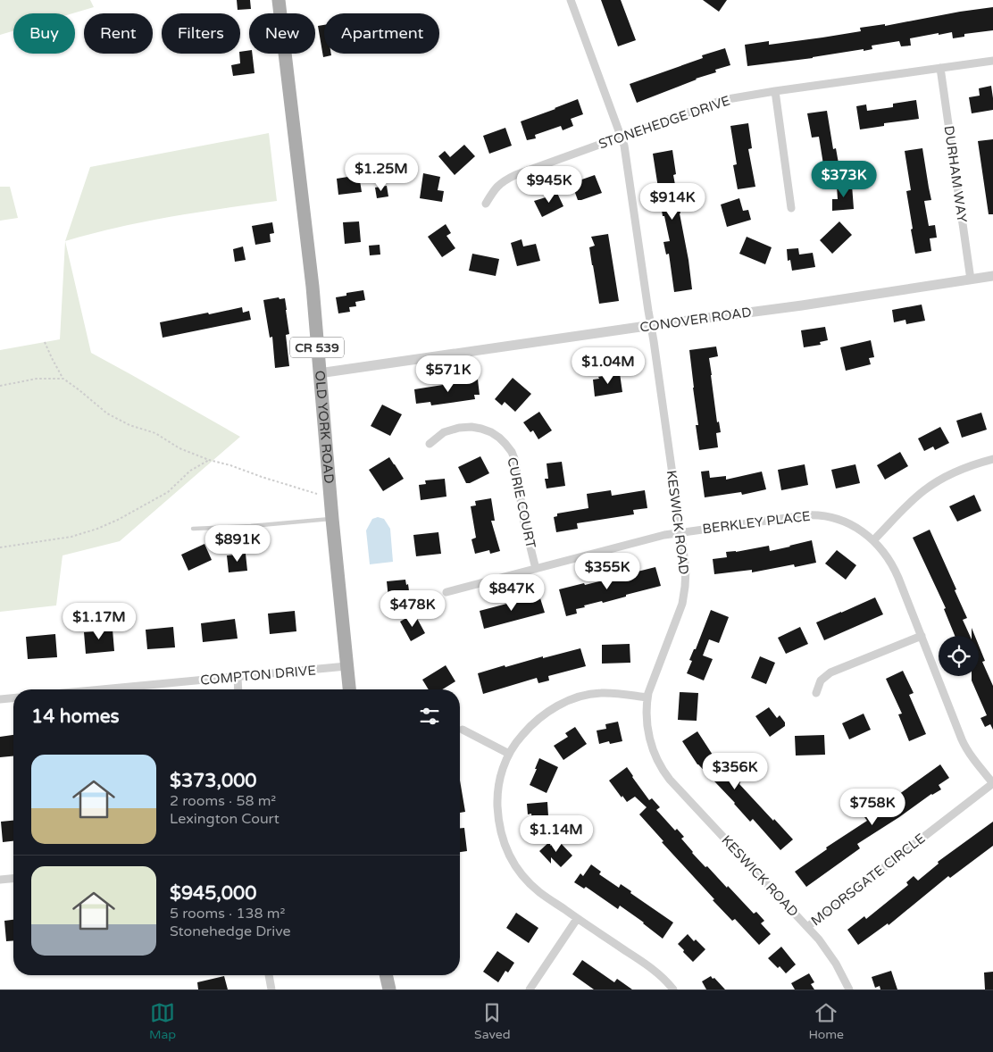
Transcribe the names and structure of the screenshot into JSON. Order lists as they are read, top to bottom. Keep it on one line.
{"streets":{"main road":["CR 539","OLD YORK ROAD"],"street":["STONEHEDGE DRIVE","DURHAM WAY","CONOVER ROAD","CURIE COURT","KESWICK ROAD","BERKLEY PLACE","COMPTON DRIVE","MOORSGATE CIRCLE"]},"crossings":[["STONEHEDGE DRIVE","DURHAM WAY"],["STONEHEDGE DRIVE","KESWICK ROAD"],["DURHAM WAY","CONOVER ROAD"],["CONOVER ROAD","OLD YORK ROAD"],["CONOVER ROAD","KESWICK ROAD"],["OLD YORK ROAD","COMPTON DRIVE"],["CURIE COURT","BERKLEY PLACE"],["KESWICK ROAD","BERKLEY PLACE"],["KESWICK ROAD","MOORSGATE CIRCLE"],["BERKLEY PLACE","MOORSGATE CIRCLE"]],"page":{"chip":["Buy","Rent","Filters","New","Apartment"],"price":["$1.25M","$373K","$945K","$914K","$1.04M","$571K","$891K","$355K","$847K","$478K","$1.17M","$356K","$758K","$1.14M"],"heading":"14 homes","list":[{"name":"$373,000","note":"2 rooms · 58 m² · Lexington Court"},{"name":"$945,000","note":"5 rooms · 138 m² · Stonehedge Drive"}],"tabs":["Map","Saved","Home"]}}
